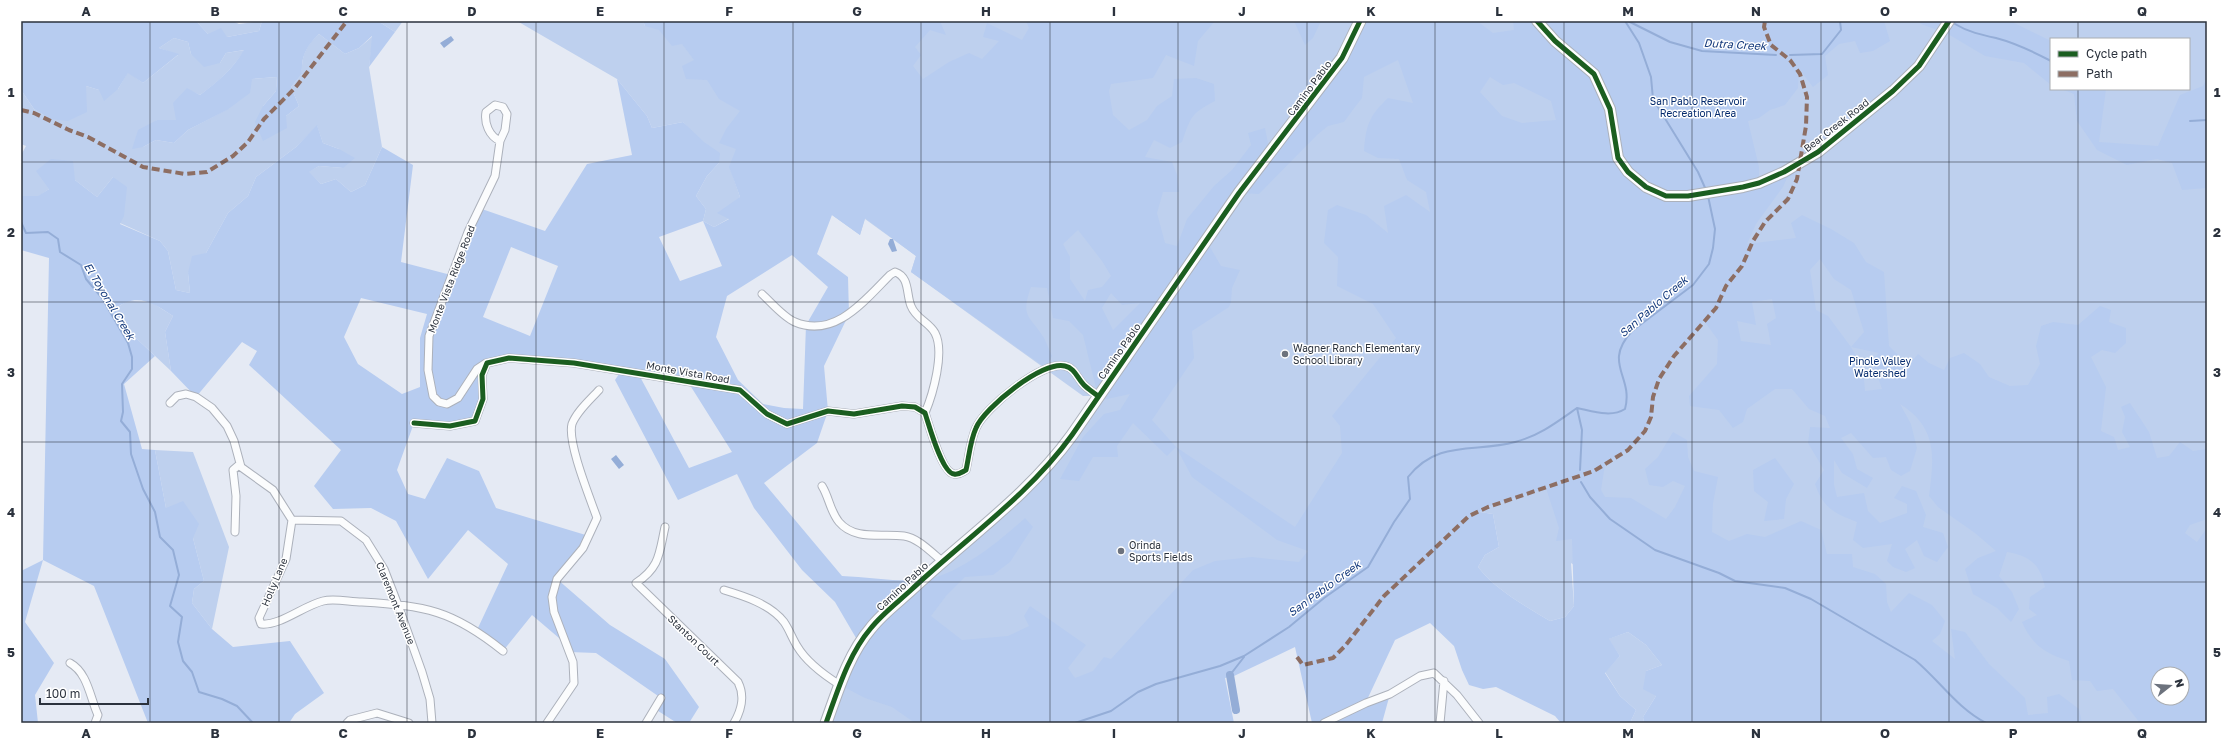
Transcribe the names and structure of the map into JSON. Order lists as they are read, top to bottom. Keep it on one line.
{"streets":{"main road":["Camino Pablo"],"street":["Bear Creek Road","Monte Vista Ridge Road","Monte Vista Road","Holly Lane","Claremont Avenue","Stanton Court"]},"crossings":[["Monte Vista Ridge Road","Monte Vista Road"],["Holly Lane","Claremont Avenue"]],"water":["Dutra Creek","El Toyonal Creek","San Pablo Creek"],"parks":["San Pablo Reservoir Recreation Area","Pinole Valley Watershed"],"places":["Wagner Ranch Elementary School Library","Orinda Sports Fields"],"legend":["Cycle path","Path"],"scale_bar":"100 m","north":"right","grid":{"columns":["A","B","C","D","E","F","G","H","I","J","K","L","M","N","O","P","Q"],"rows":["1","2","3","4","5"]}}
